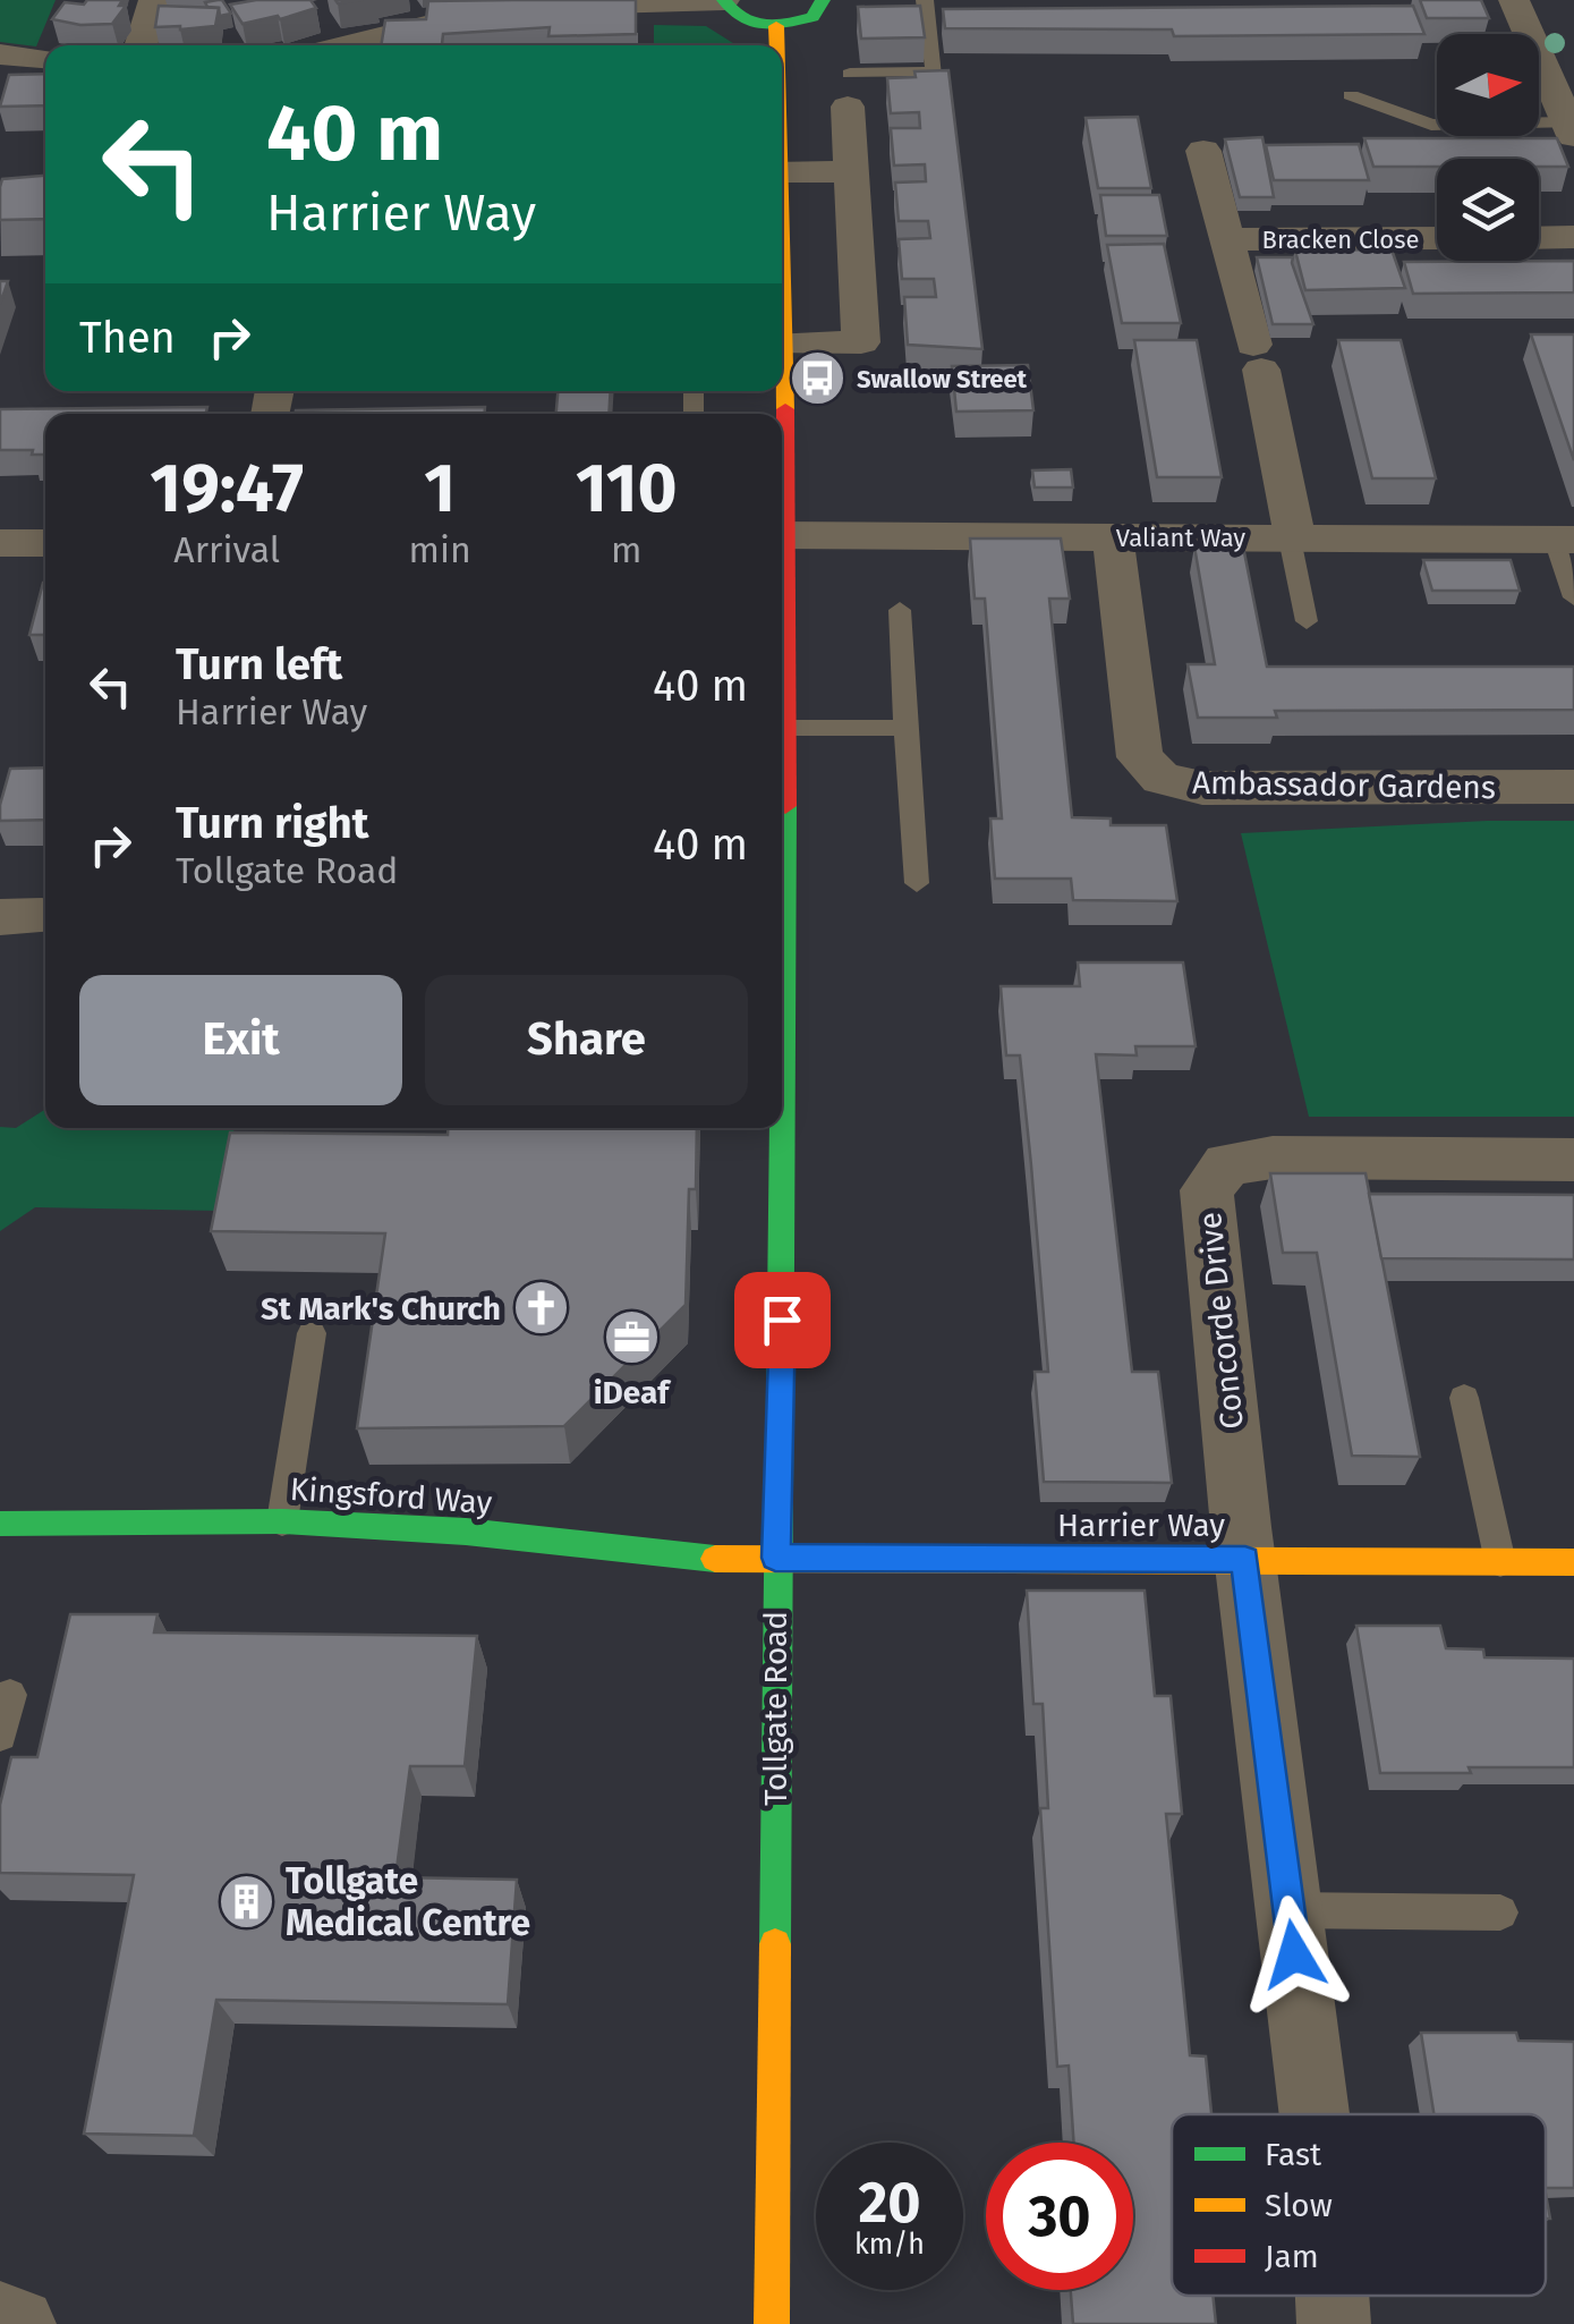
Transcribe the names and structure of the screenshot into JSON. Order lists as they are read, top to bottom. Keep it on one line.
{"streets":{"street":["Bracken Close","Valiant Way","Ambassador Gardens","Concorde Drive","Kingsford Way","Harrier Way","Tollgate Road"]},"crossings":[["Bracken Close","Valiant Way"],["Valiant Way","Ambassador Gardens"],["Concorde Drive","Harrier Way"],["Kingsford Way","Harrier Way"],["Kingsford Way","Tollgate Road"],["Harrier Way","Tollgate Road"]],"places":{"bus stop":["Swallow Street"],"church":["St Mark's Church"],"office":["iDeaf"],"building":["Tollgate Medical Centre"]},"legend":["Fast","Slow","Jam"],"north":"right","page":{"turn":["40 m","Harrier Way"],"then":"Then","eta":["19:47","Arrival","1","min","110","m"],"list":[{"name":"Turn left","note":"Harrier Way","value":"40 m"},{"name":"Turn right","note":"Tollgate Road","value":"40 m"}],"buttons":["Exit","Share"],"speed":"20 km/h","limit":"30"}}
